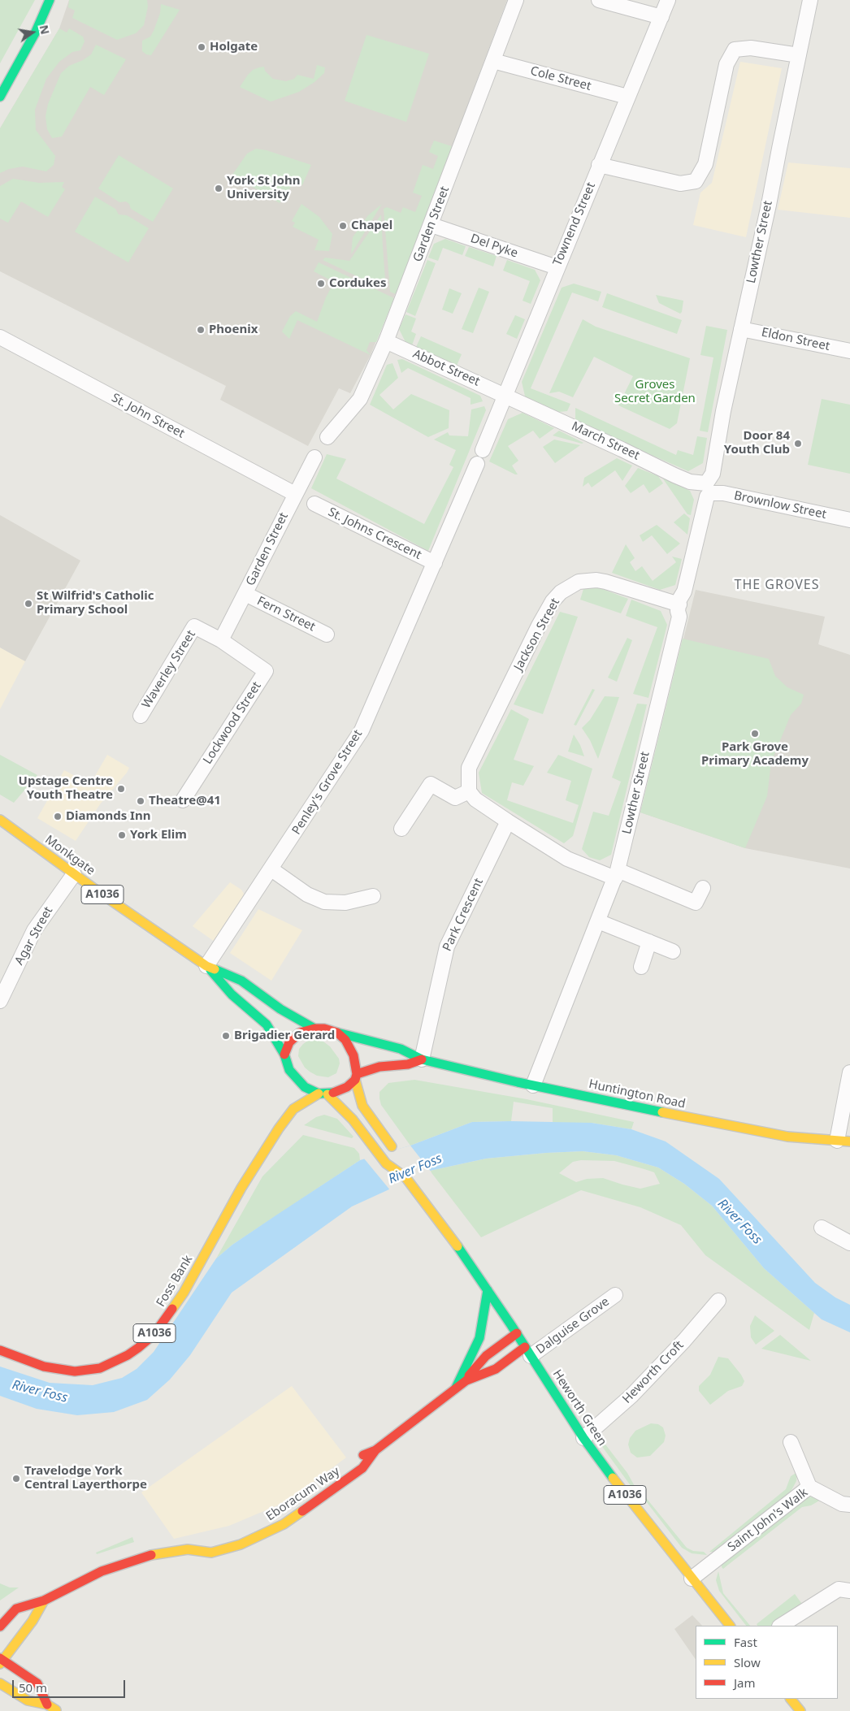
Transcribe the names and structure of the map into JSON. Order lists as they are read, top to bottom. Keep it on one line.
{"streets":{"main road":["Monkgate","A1036","Huntington Road","Foss Bank","Heworth Green","Eboracum Way"],"street":["Cole Street","Garden Street","Townend Street","Lowther Street","Del Pyke","Eldon Street","Abbot Street","St. John Street","March Street","Brownlow Street","St. Johns Crescent","Fern Street","Jackson Street","Waverley Street","Lockwood Street","Penley's Grove Street","Park Crescent","Agar Street","Dalguise Grove","Heworth Croft","Saint John's Walk"]},"crossings":[["Cole Street","Garden Street"],["Cole Street","Townend Street"],["Garden Street","Del Pyke"],["Garden Street","Abbot Street"],["Garden Street","St. John Street"],["Garden Street","Fern Street"],["Garden Street","Waverley Street"],["Garden Street","Lockwood Street"],["Townend Street","Del Pyke"],["Townend Street","Abbot Street"],["Townend Street","March Street"],["Lowther Street","Eldon Street"],["Lowther Street","March Street"],["Lowther Street","Brownlow Street"],["Lowther Street","Jackson Street"],["Lowther Street","Huntington Road"],["Abbot Street","March Street"],["March Street","Brownlow Street"],["St. Johns Crescent","Penley's Grove Street"],["Waverley Street","Lockwood Street"],["Penley's Grove Street","Monkgate"],["Penley's Grove Street","A1036"],["Monkgate","A1036"],["Monkgate","Agar Street"],["A1036","Huntington Road"],["A1036","Foss Bank"],["A1036","Heworth Green"],["Park Crescent","Huntington Road"],["Huntington Road","Foss Bank"],["Dalguise Grove","Heworth Green"],["Dalguise Grove","Eboracum Way"],["Heworth Croft","Heworth Green"],["Heworth Green","Eboracum Way"],["Heworth Green","Saint John's Walk"]],"districts":["THE GROVES"],"water":["River Foss"],"parks":["Groves Secret Garden"],"places":["Holgate","York St John University","Chapel","Cordukes","Phoenix","Door 84 Youth Club","St Wilfrid's Catholic Primary School","Park Grove Primary Academy","Upstage Centre Youth Theatre","Theatre@41","Diamonds Inn","York Elim","Brigadier Gerard","Travelodge York Central Layerthorpe"],"legend":["Fast","Slow","Jam"],"scale_bar":"50 m","north":"right"}
